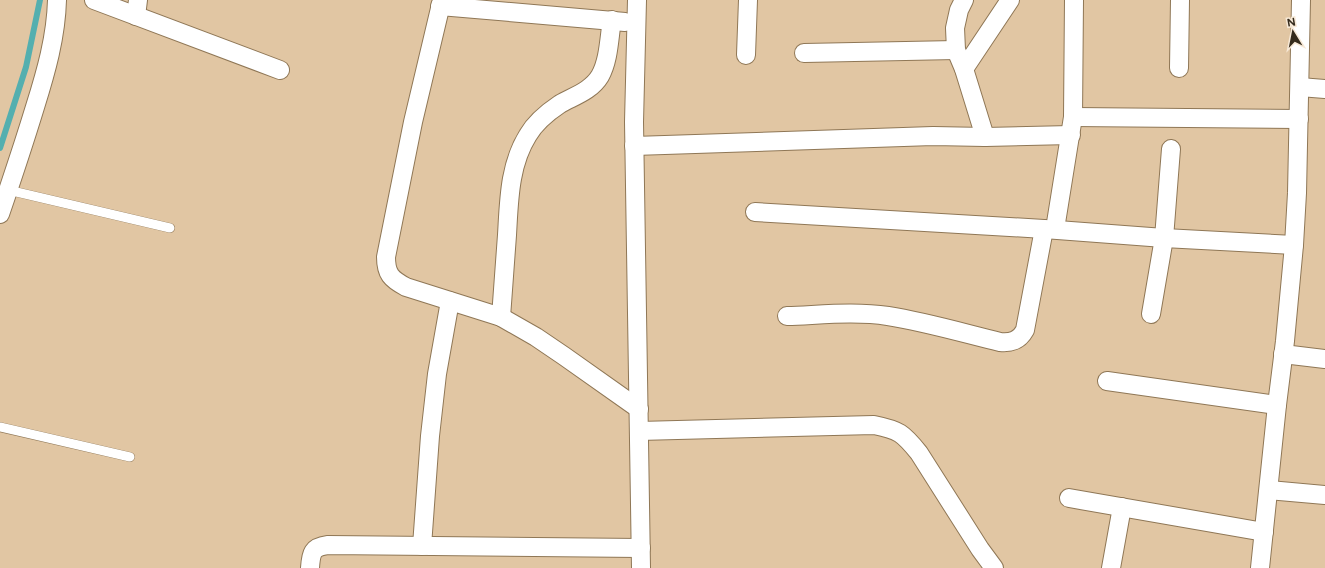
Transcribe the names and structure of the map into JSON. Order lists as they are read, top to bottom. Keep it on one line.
{"north":"top"}
